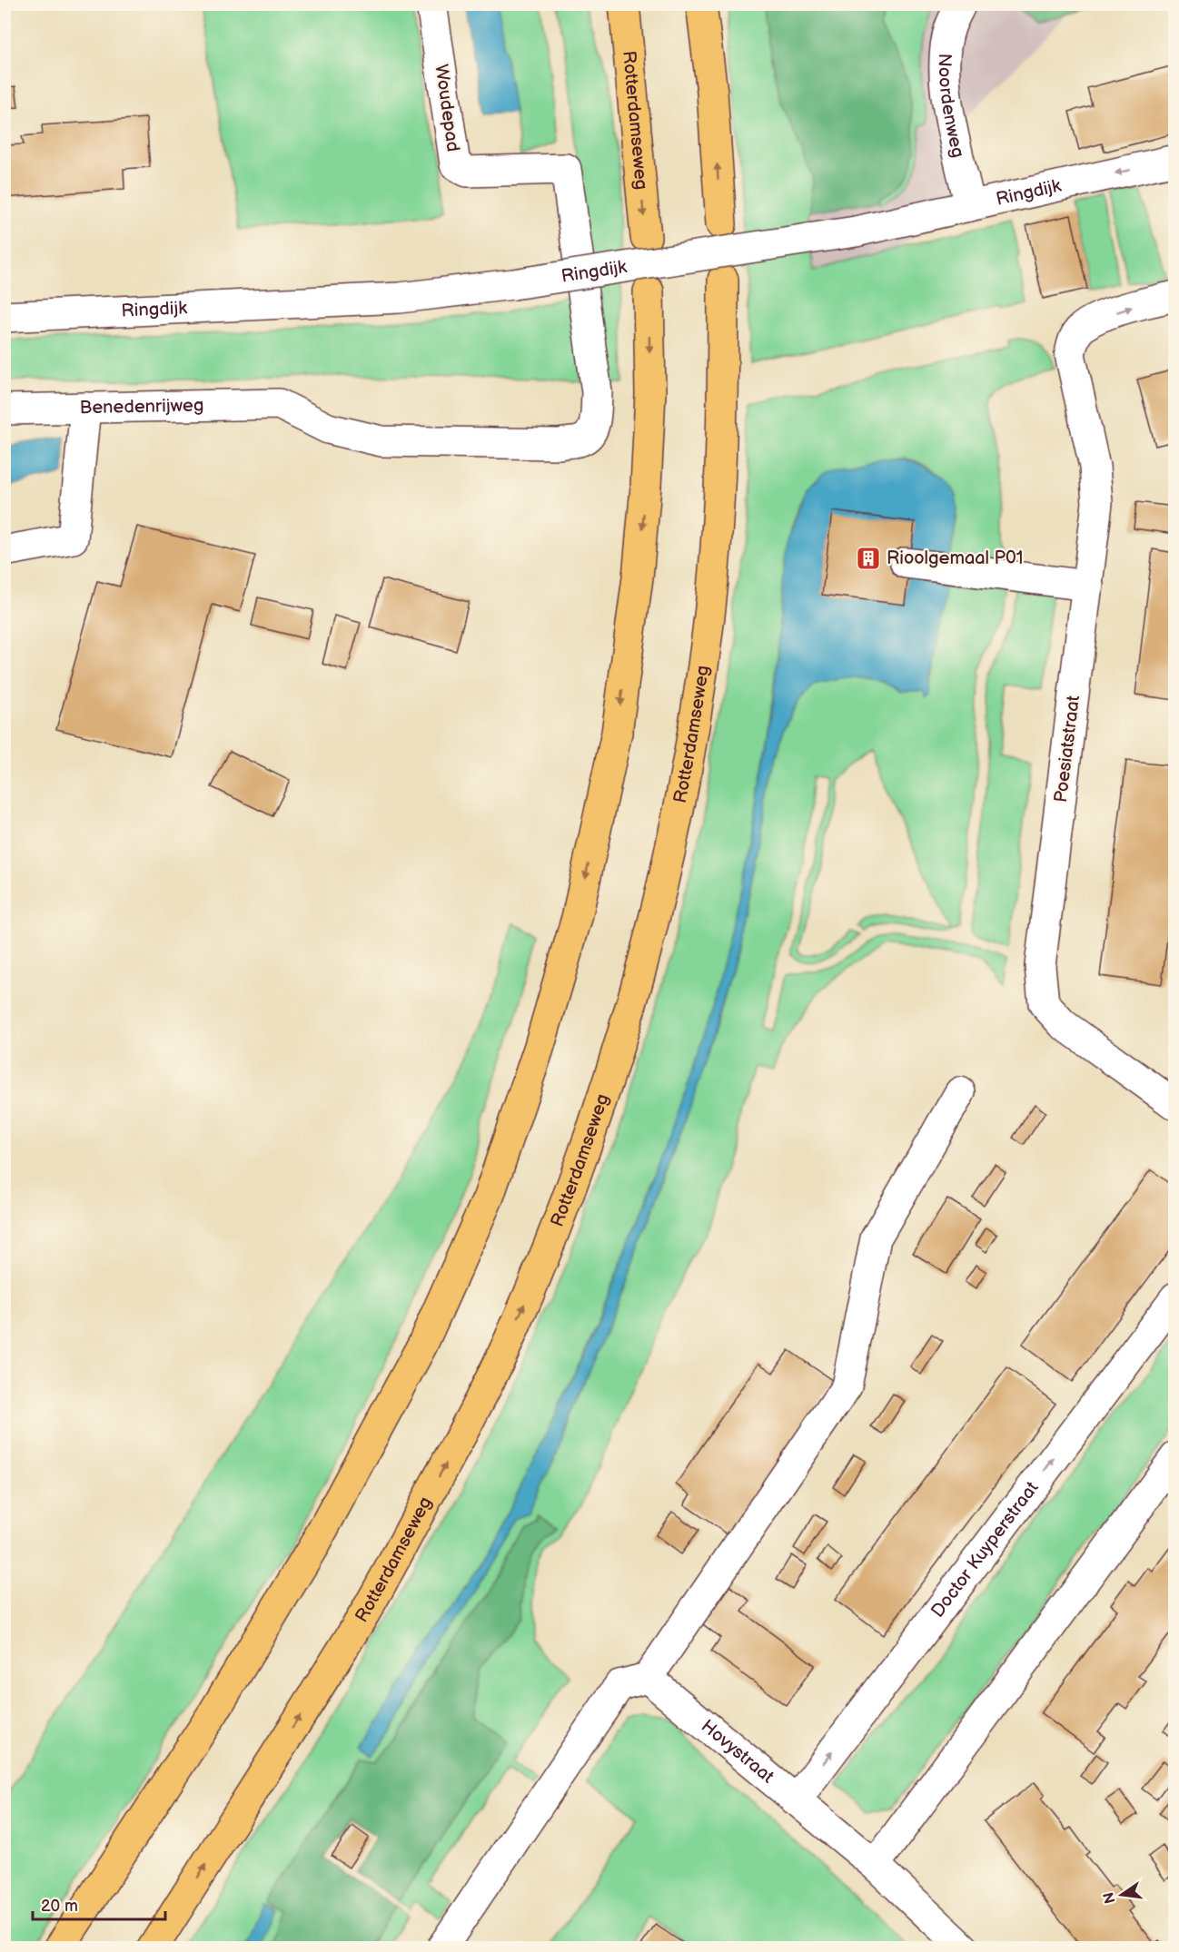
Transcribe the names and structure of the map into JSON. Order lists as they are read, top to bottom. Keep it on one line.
{"streets":{"main road":["Rotterdamseweg"],"street":["Noordenweg","Woudepad","Ringdijk","Benedenrijweg","Poesiatstraat","Doctor Kuyperstraat","Hovystraat"]},"crossings":[["Noordenweg","Ringdijk"],["Woudepad","Benedenrijweg"],["Doctor Kuyperstraat","Hovystraat"]],"places":{"building":["Rioolgemaal P01"]},"scale_bar":"20 m","north":"left"}
